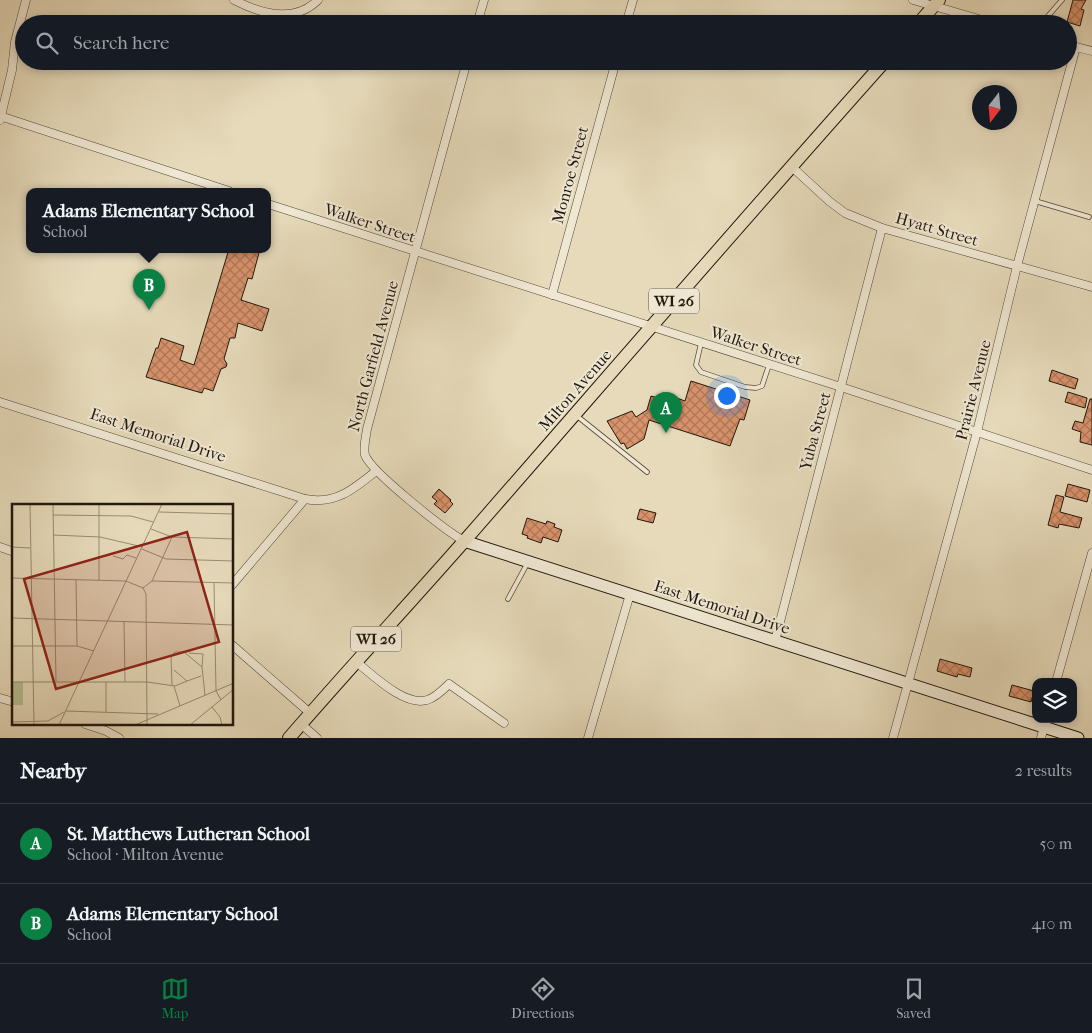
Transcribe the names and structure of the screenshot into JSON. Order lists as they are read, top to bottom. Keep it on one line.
{"streets":{"main road":["WI 26","Milton Avenue","East Memorial Drive"],"street":["Monroe Street","Walker Street","Hyatt Street","North Garfield Avenue","Prairie Avenue","Yuba Street"]},"crossings":[["Monroe Street","Walker Street"],["Walker Street","North Garfield Avenue"],["Walker Street","Milton Avenue"],["Walker Street","Prairie Avenue"],["Walker Street","Yuba Street"],["Hyatt Street","Milton Avenue"],["Hyatt Street","Prairie Avenue"],["Hyatt Street","Yuba Street"],["North Garfield Avenue","East Memorial Drive"],["Milton Avenue","East Memorial Drive"],["Prairie Avenue","East Memorial Drive"],["Yuba Street","East Memorial Drive"]],"north":"bottom","page":{"search":"Search here","popup":["Adams Elementary School","School"],"pins":["B","A"],"heading":["Nearby","2 results"],"list":[{"mark":"A","name":"St. Matthews Lutheran School","note":"School · Milton Avenue","value":"50 m"},{"mark":"B","name":"Adams Elementary School","note":"School","value":"410 m"}],"nav":["Map","Directions","Saved"]}}
